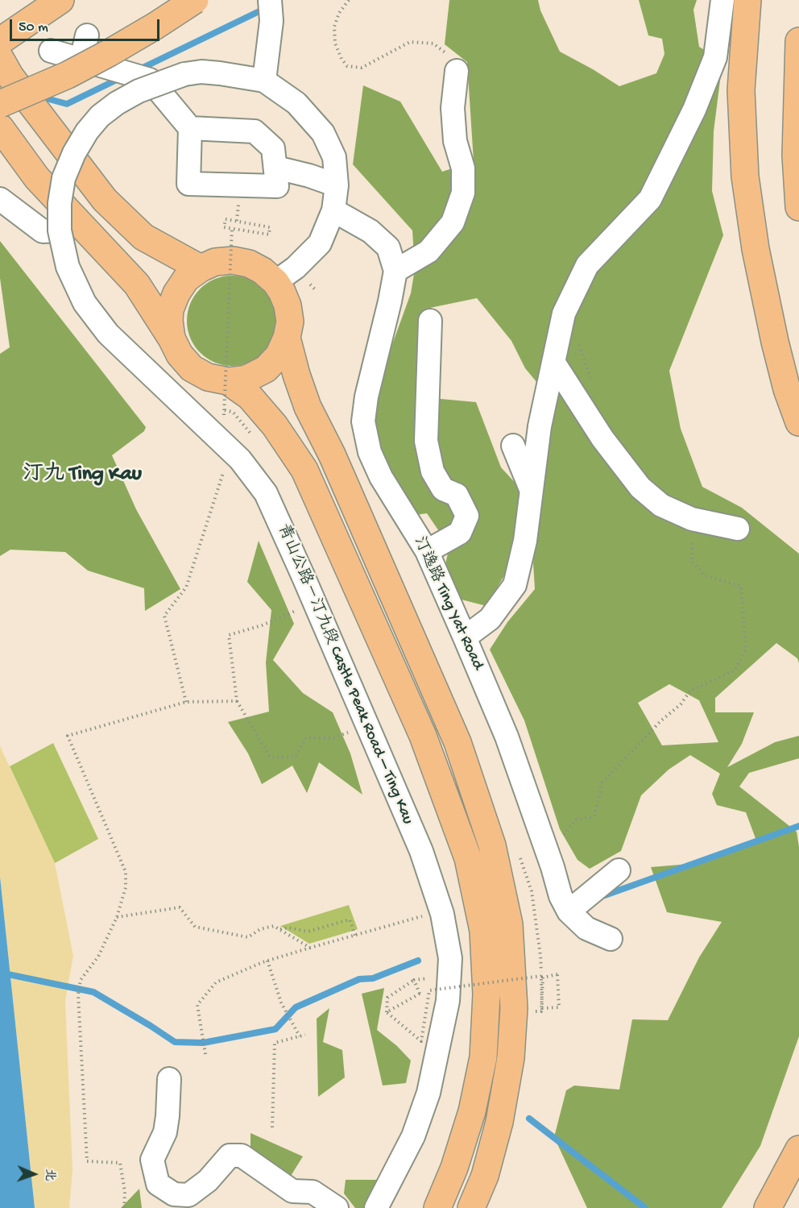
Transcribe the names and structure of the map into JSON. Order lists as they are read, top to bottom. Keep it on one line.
{"streets":{"street":["汀逸路 Ting Yat Road","青山公路－汀九段 Castle Peak Road – Ting Kau"]},"crossings":[["汀逸路 Ting Yat Road","青山公路－汀九段 Castle Peak Road – Ting Kau"]],"districts":["汀九 Ting Kau"],"scale_bar":"50 m","north":"right"}
